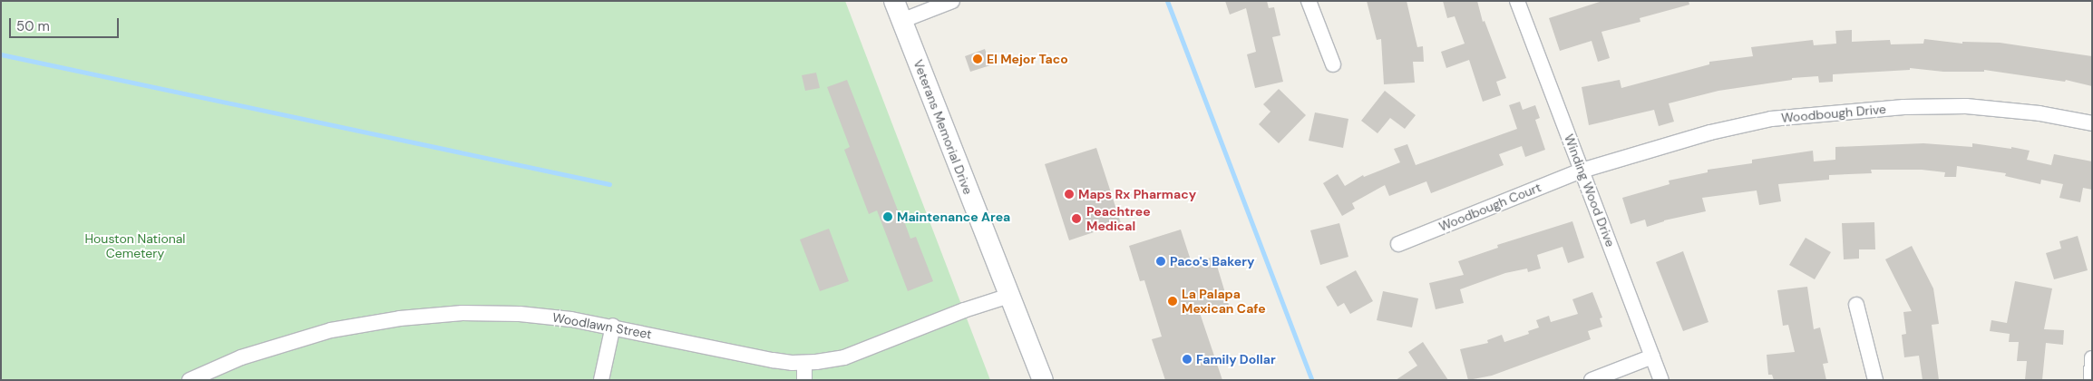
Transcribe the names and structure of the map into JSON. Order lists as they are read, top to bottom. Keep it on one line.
{"streets":{"main road":["Veterans Memorial Drive"],"street":["Woodbough Drive","Winding Wood Drive","Woodbough Court","Woodlawn Street"]},"crossings":[["Woodbough Drive","Winding Wood Drive"],["Woodbough Drive","Woodbough Court"],["Veterans Memorial Drive","Woodlawn Street"],["Winding Wood Drive","Woodbough Court"]],"parks":["Houston National Cemetery"],"places":["El Mejor Taco","Maps Rx Pharmacy","Maintenance Area","Peachtree Medical","Paco's Bakery","La Palapa Mexican Cafe","Family Dollar"],"scale_bar":"50 m"}
